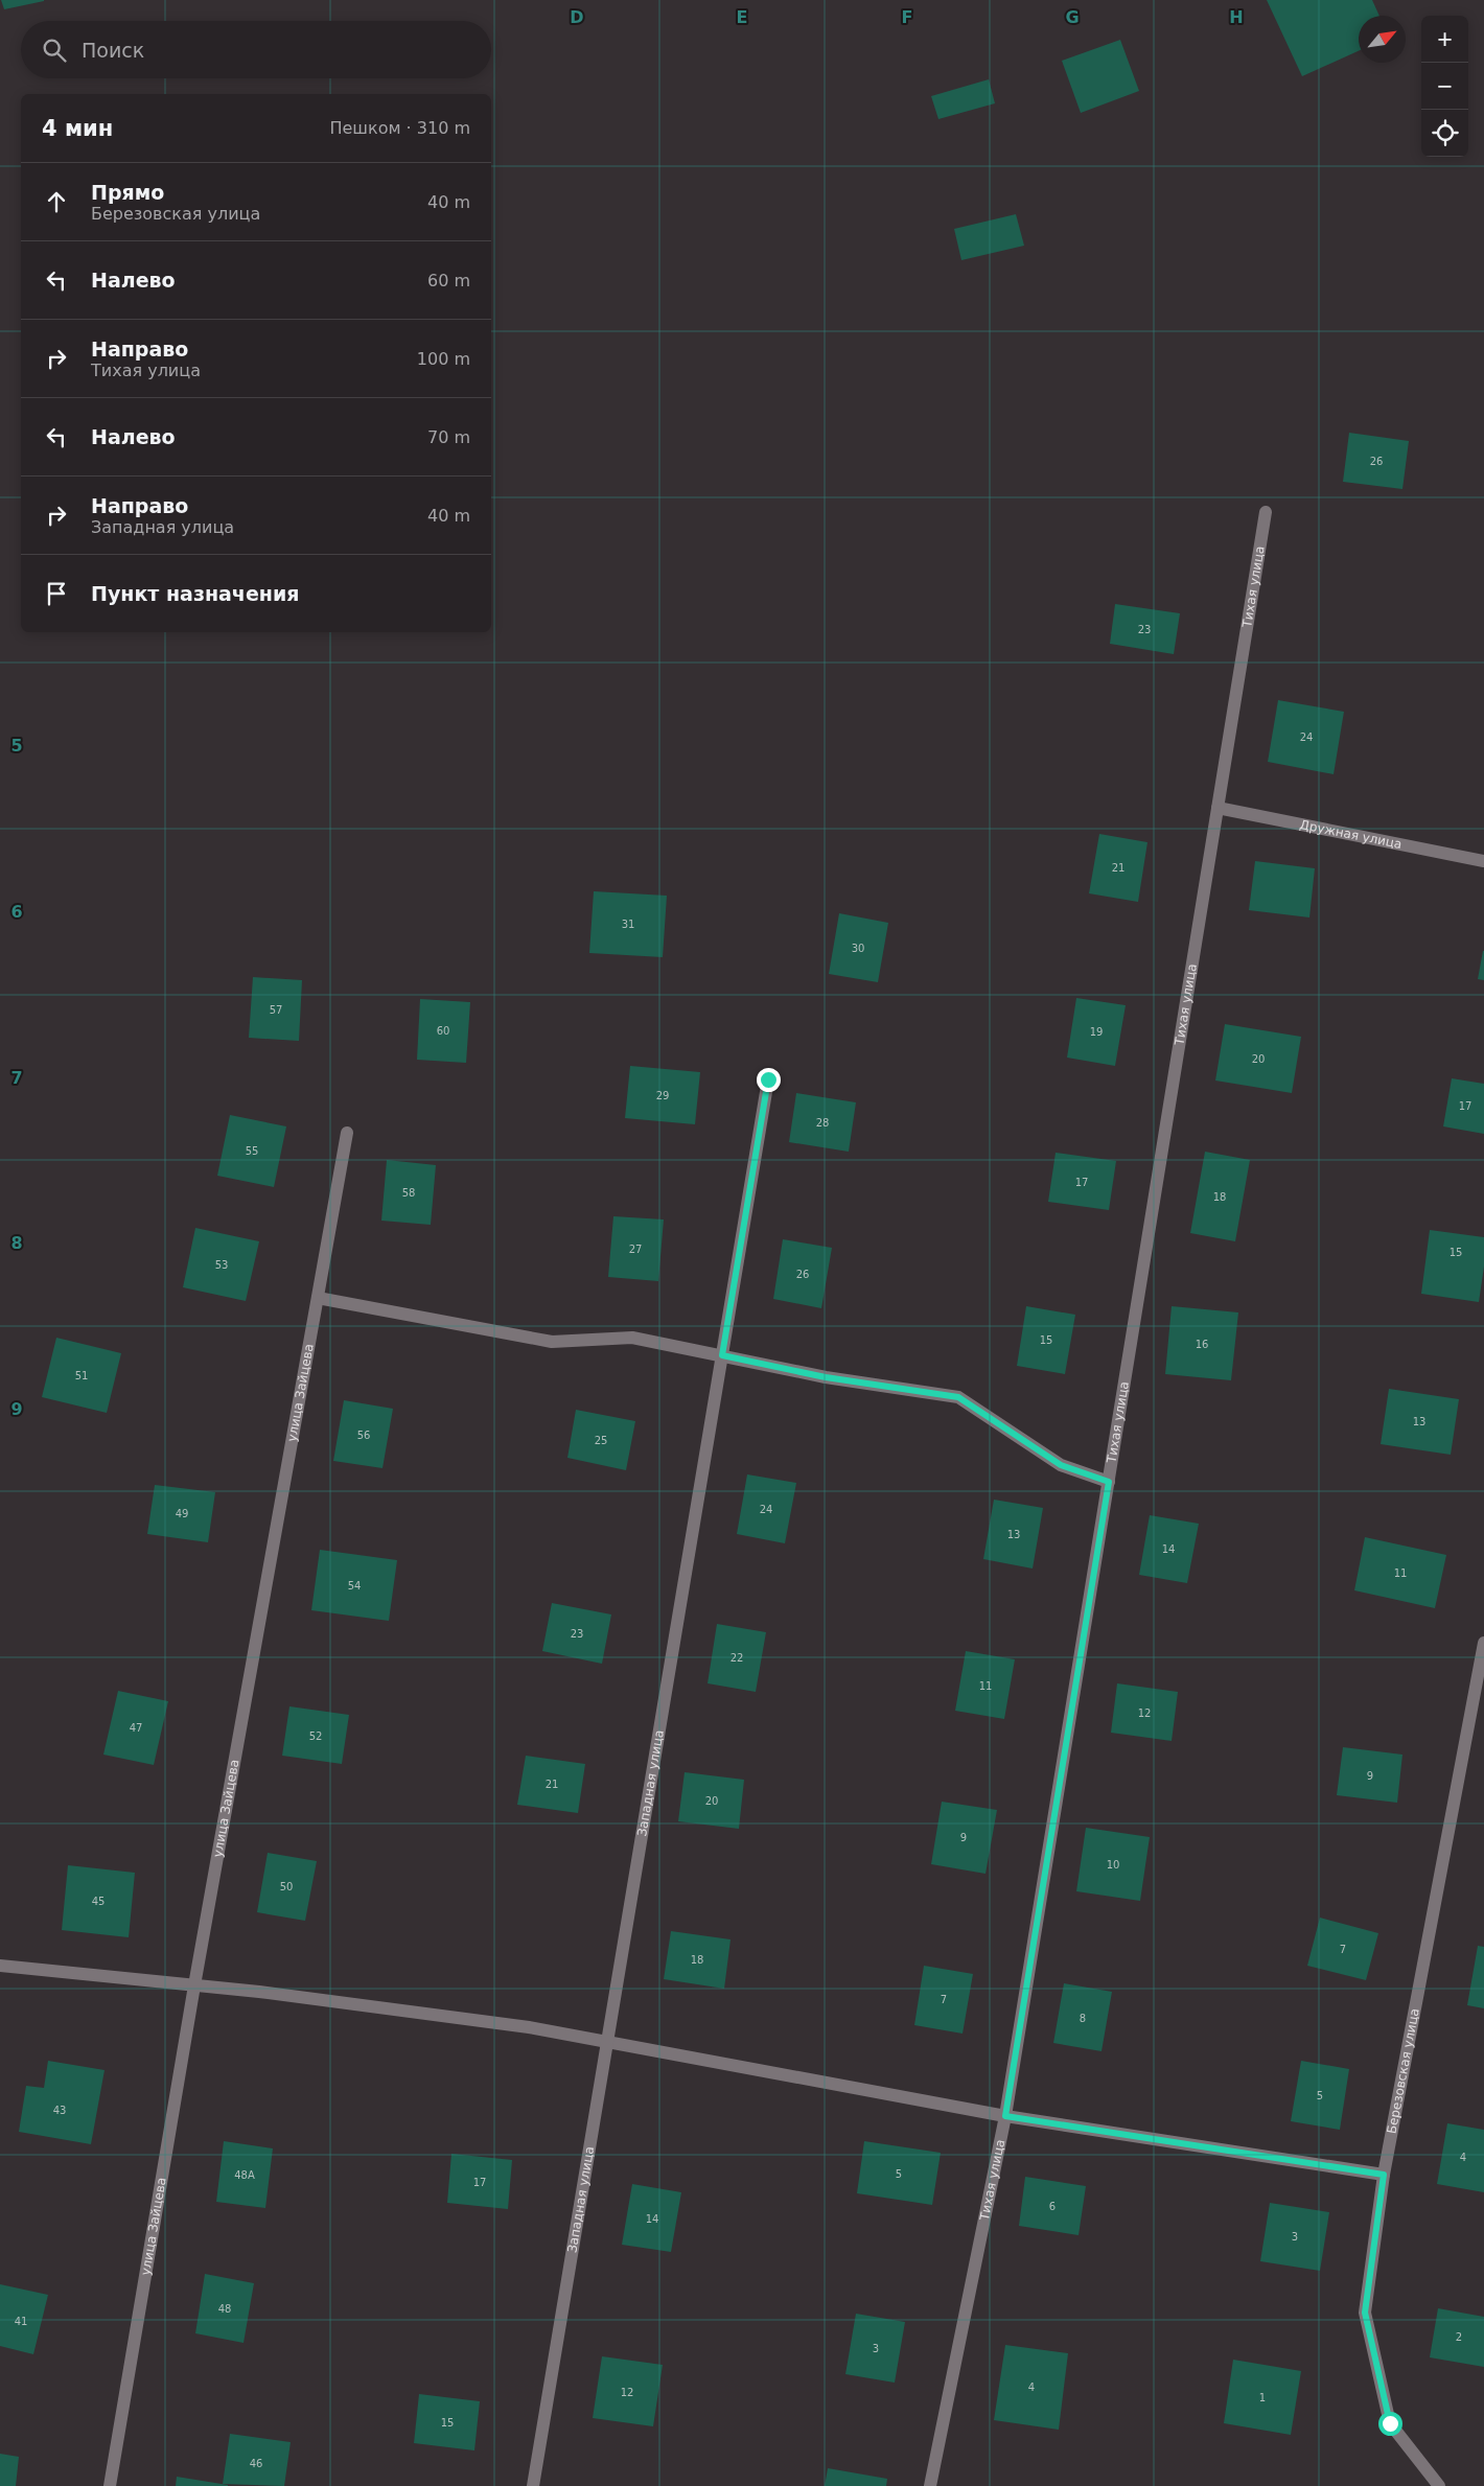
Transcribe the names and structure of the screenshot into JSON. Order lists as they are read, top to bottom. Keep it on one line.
{"streets":{"street":["Тихая улица","Дружная улица","улица Зайцева","Западная улица","Березовская улица"]},"crossings":[["Тихая улица","Дружная улица"]],"house_numbers":["26","23","24","21","31","30","57","60","19","20","29","17","28","55","17","58","18","27","15","53","26","15","16","51","13","56","25","24","49","13","14","11","54","23","22","11","12","47","52","9","21","20","9","10","50","45","7","18","7","8","5","43","4","5","48А","17","6","14","3","48","41","2","3","4","12","1","15","46"],"north":"top right","page":{"map_buttons":["+","−"],"search":"Поиск","heading":["4 мин","Пешком · 310 m"],"list":[["Прямо","Березовская улица","40 m"],["Налево","60 m"],["Направо","Тихая улица","100 m"],["Налево","70 m"],["Направо","Западная улица","40 m"],"Пункт назначения"]},"grid":{"columns":["D","E","F","G","H"],"rows":["5","6","7","8","9"]}}
